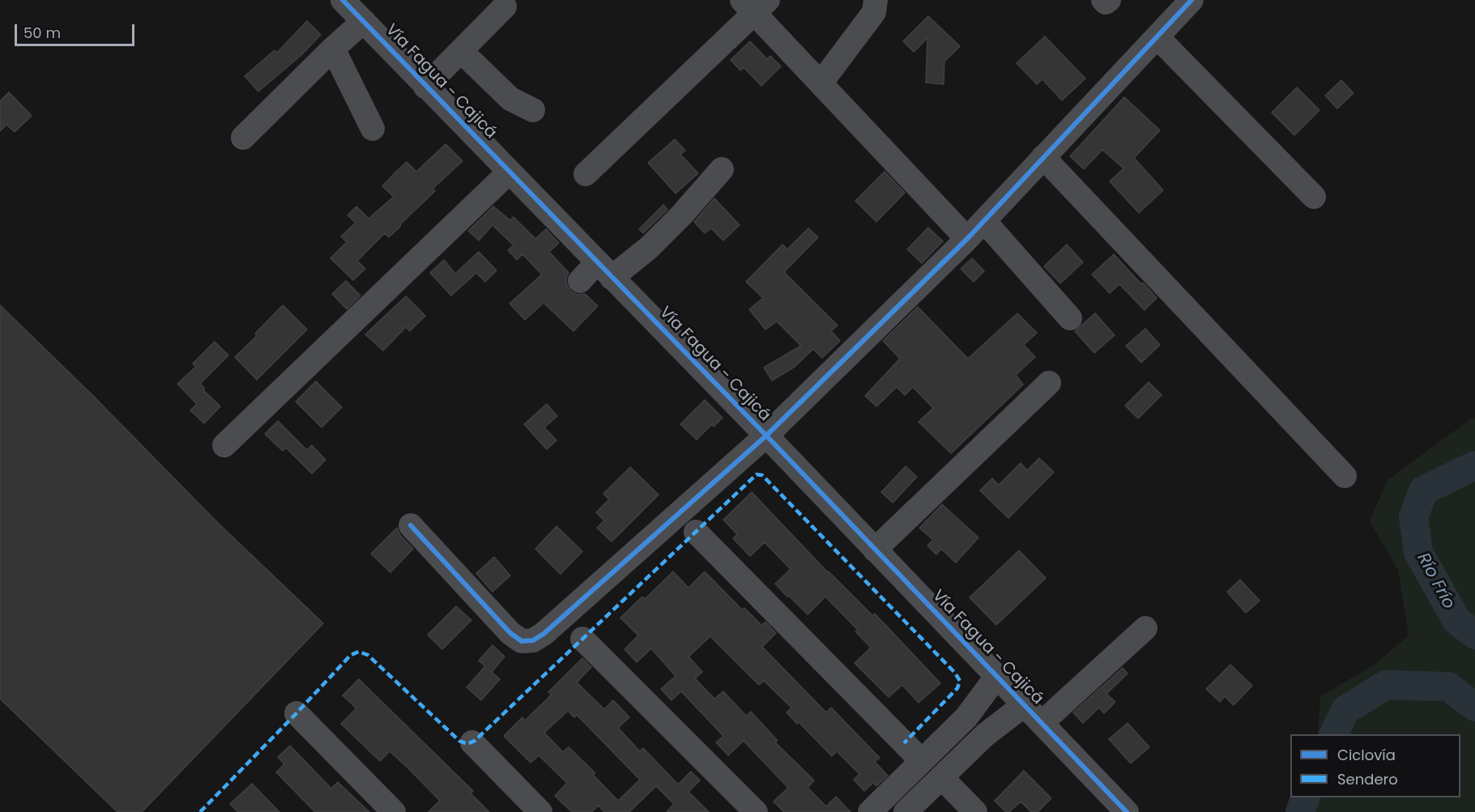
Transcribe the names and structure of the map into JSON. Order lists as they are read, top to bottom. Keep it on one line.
{"streets":{"street":["Vía Fagua - Cajicá"]},"water":["Río Frío"],"legend":["Ciclovía","Sendero"],"scale_bar":"50 m"}
